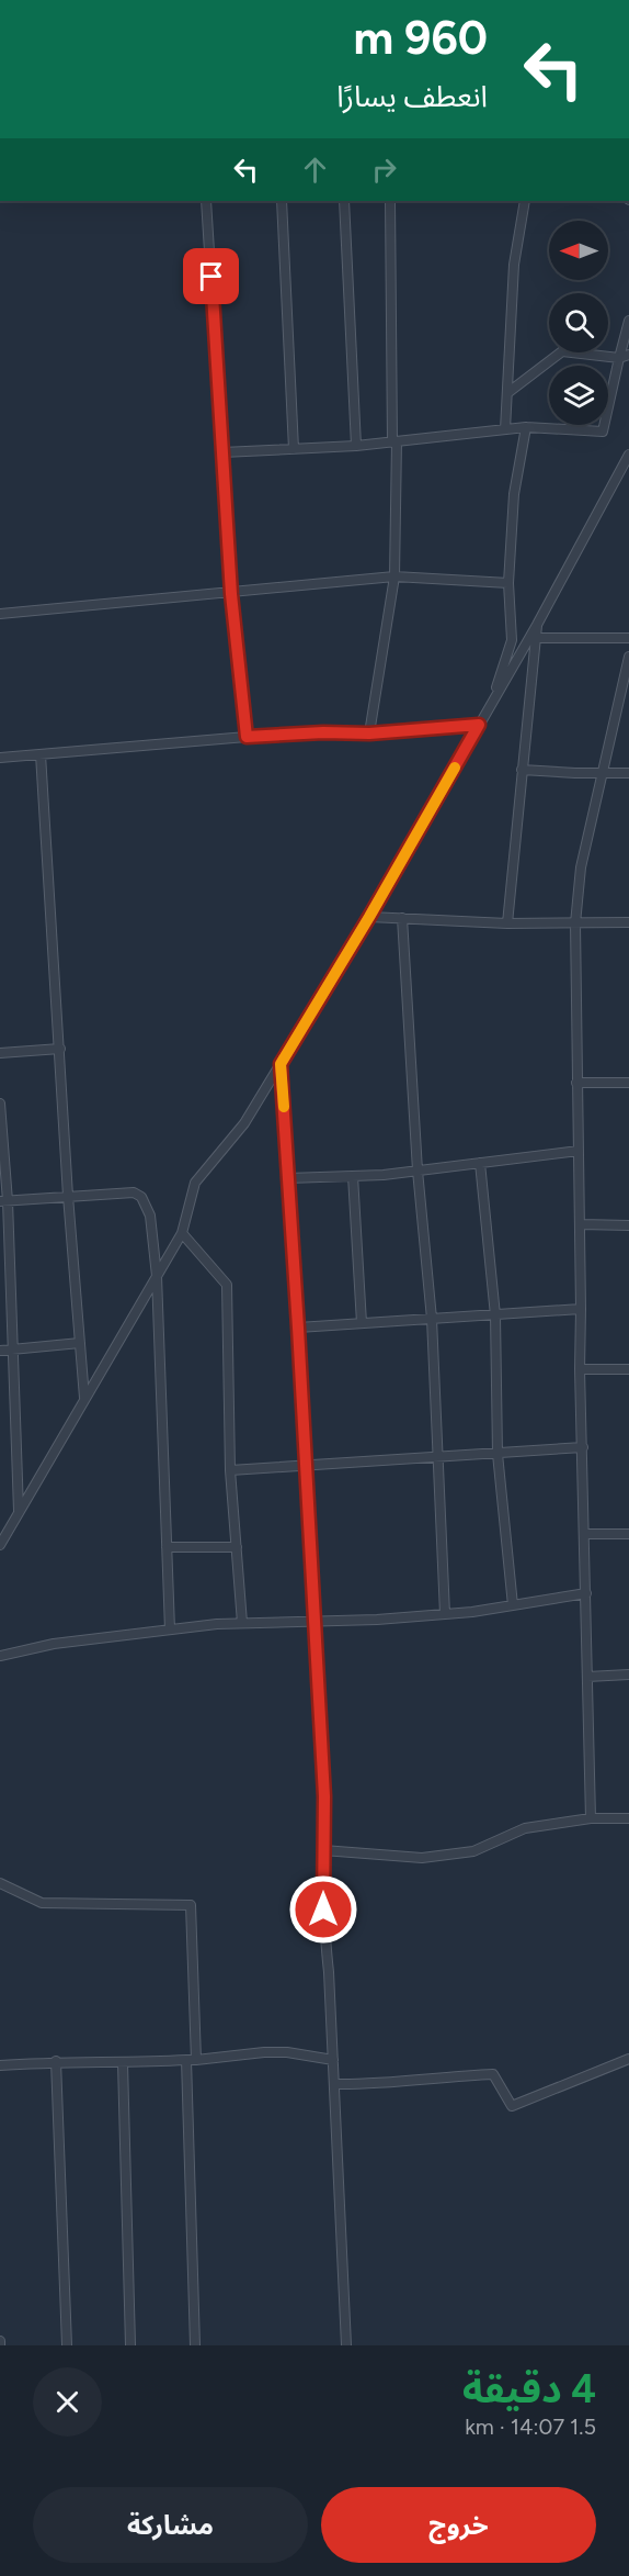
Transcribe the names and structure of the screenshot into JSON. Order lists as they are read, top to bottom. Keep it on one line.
{"north":"left","page":{"turn":["960 m","انعطف يسارًا"],"heading":["4 دقيقة","1.5 km · 14:07"],"buttons":["خروج","مشاركة"]}}
